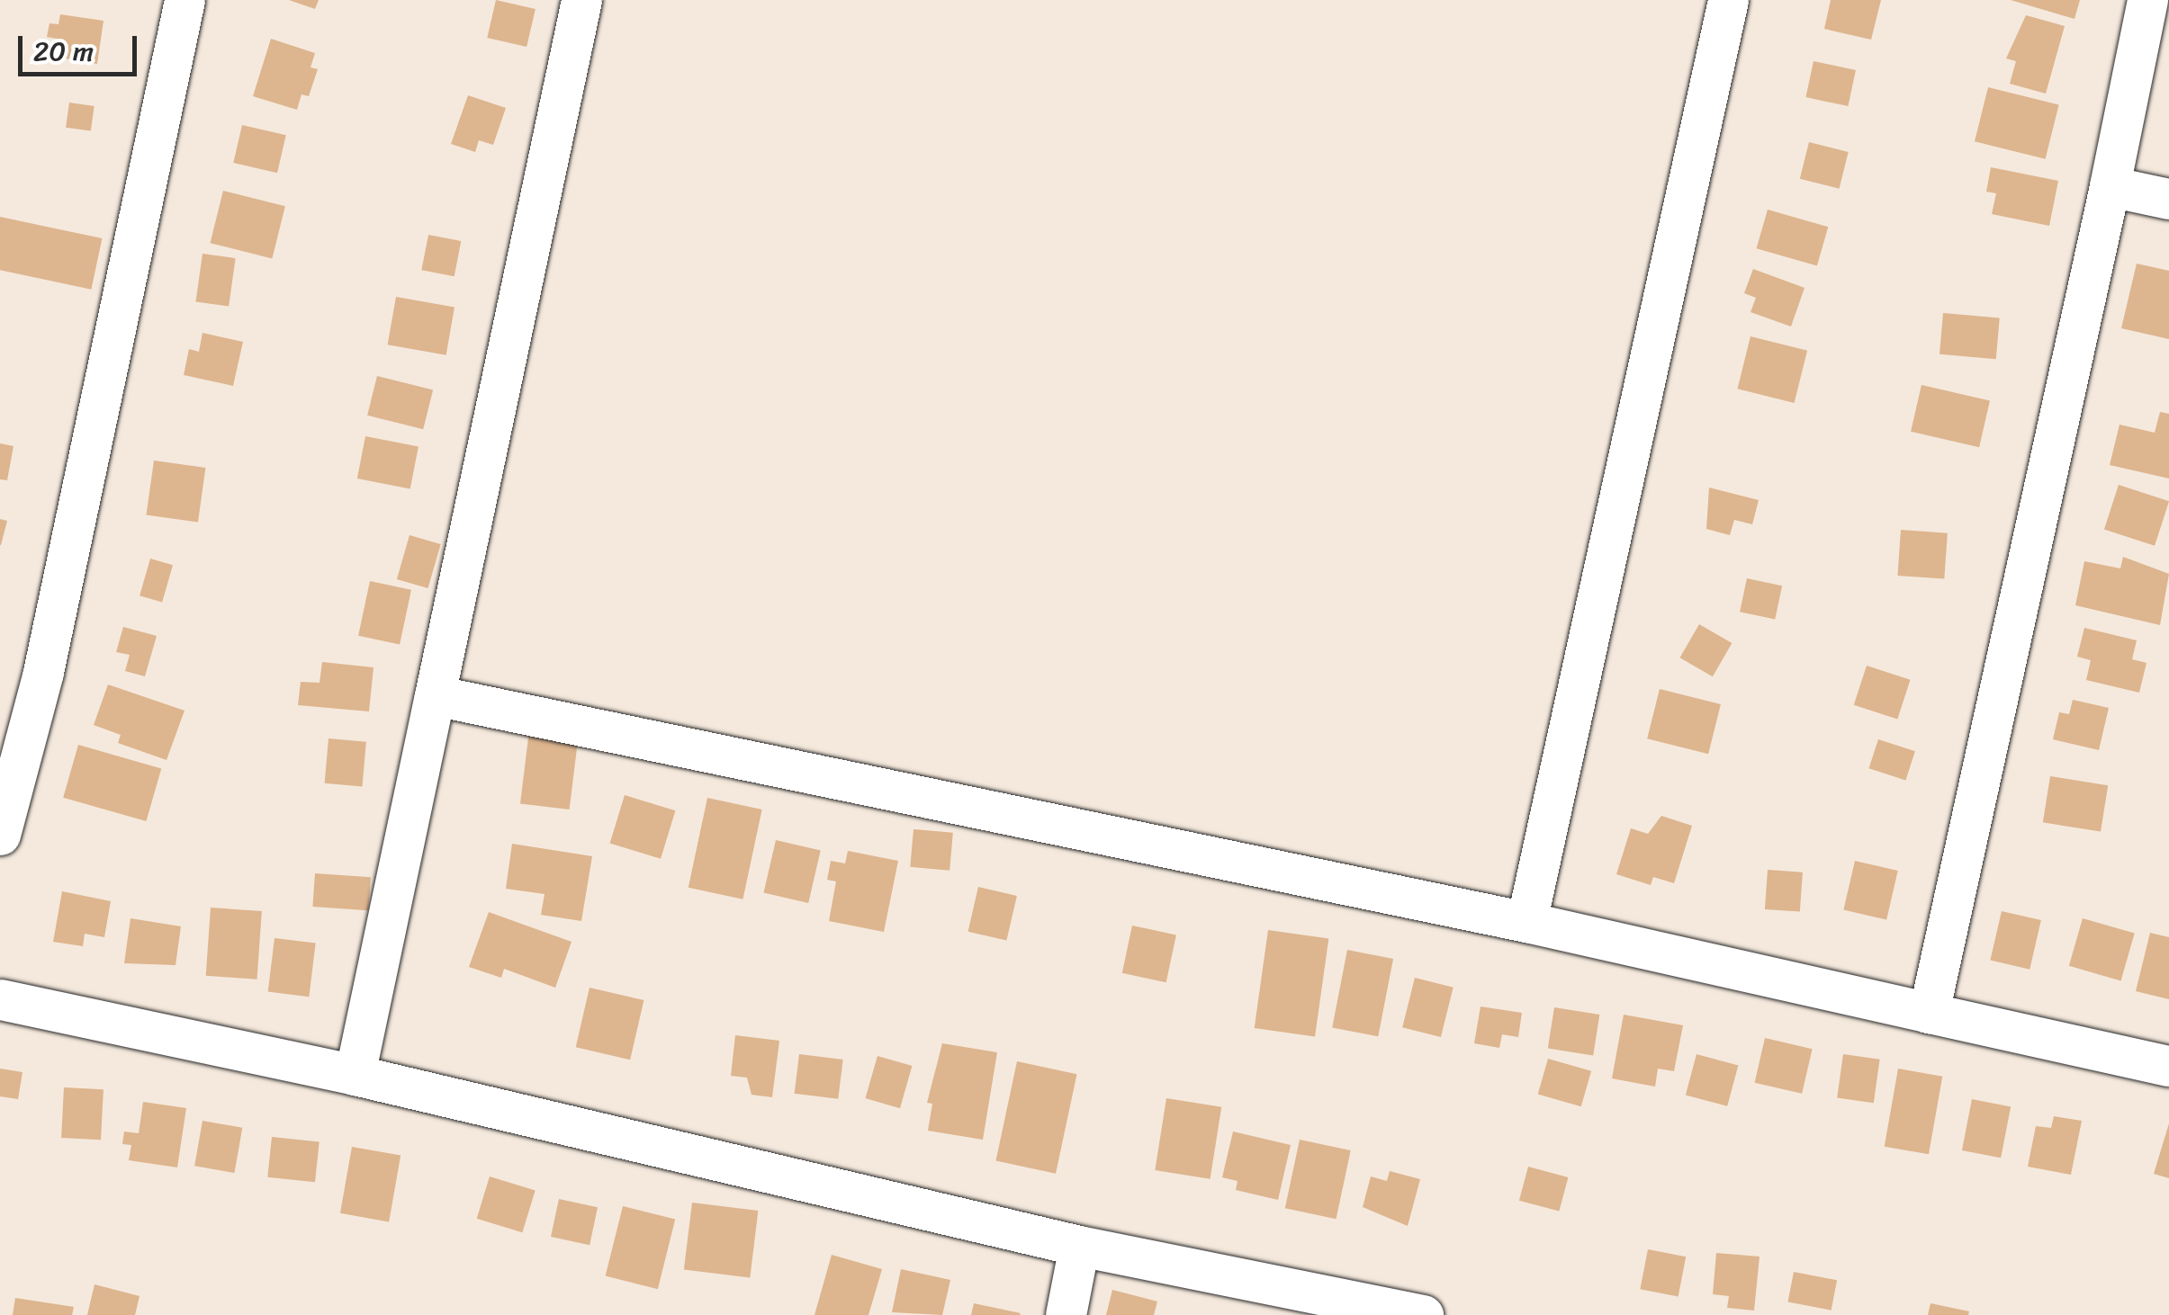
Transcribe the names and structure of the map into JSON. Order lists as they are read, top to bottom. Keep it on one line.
{"scale_bar":"20 m"}
